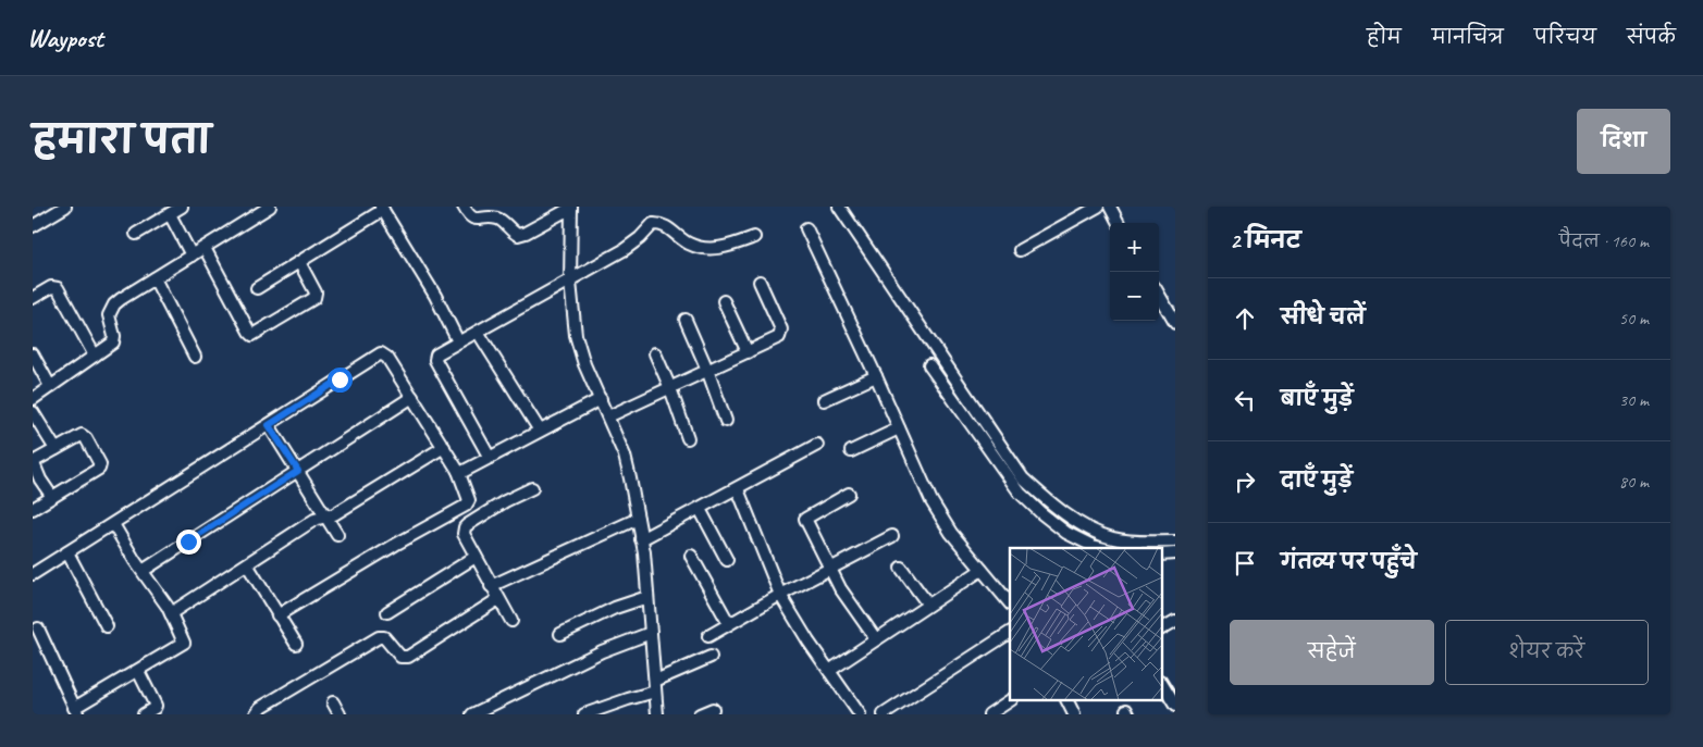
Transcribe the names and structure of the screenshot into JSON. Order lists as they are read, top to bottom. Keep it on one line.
{"page":{"header":"Waypost","nav":["होम","मानचित्र","परिचय","संपर्क"],"title":"हमारा पता","buttons":["दिशा",["सहेजें","शेयर करें"]],"heading":["2 मिनट","पैदल · 160 m"],"map_buttons":["+","−"],"list":[["सीधे चलें","50 m"],["बाएँ मुड़ें","30 m"],["दाएँ मुड़ें","80 m"],"गंतव्य पर पहुँचे"]}}
